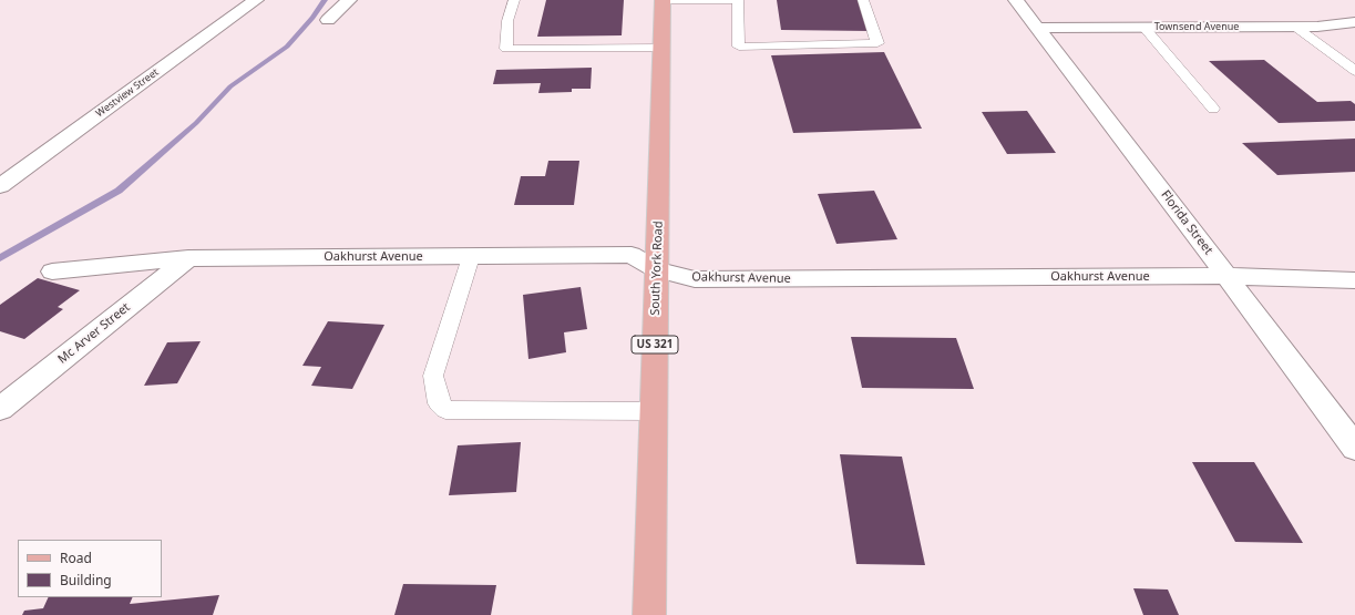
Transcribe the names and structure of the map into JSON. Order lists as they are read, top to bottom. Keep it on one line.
{"streets":{"main road":["South York Road","US 321"],"street":["Townsend Avenue","Westview Street","Florida Street","Oakhurst Avenue","Mc Arver Street"]},"crossings":[["Townsend Avenue","Florida Street"],["Florida Street","Oakhurst Avenue"],["Oakhurst Avenue","South York Road"],["Oakhurst Avenue","Mc Arver Street"]],"legend":["Road","Building"]}
